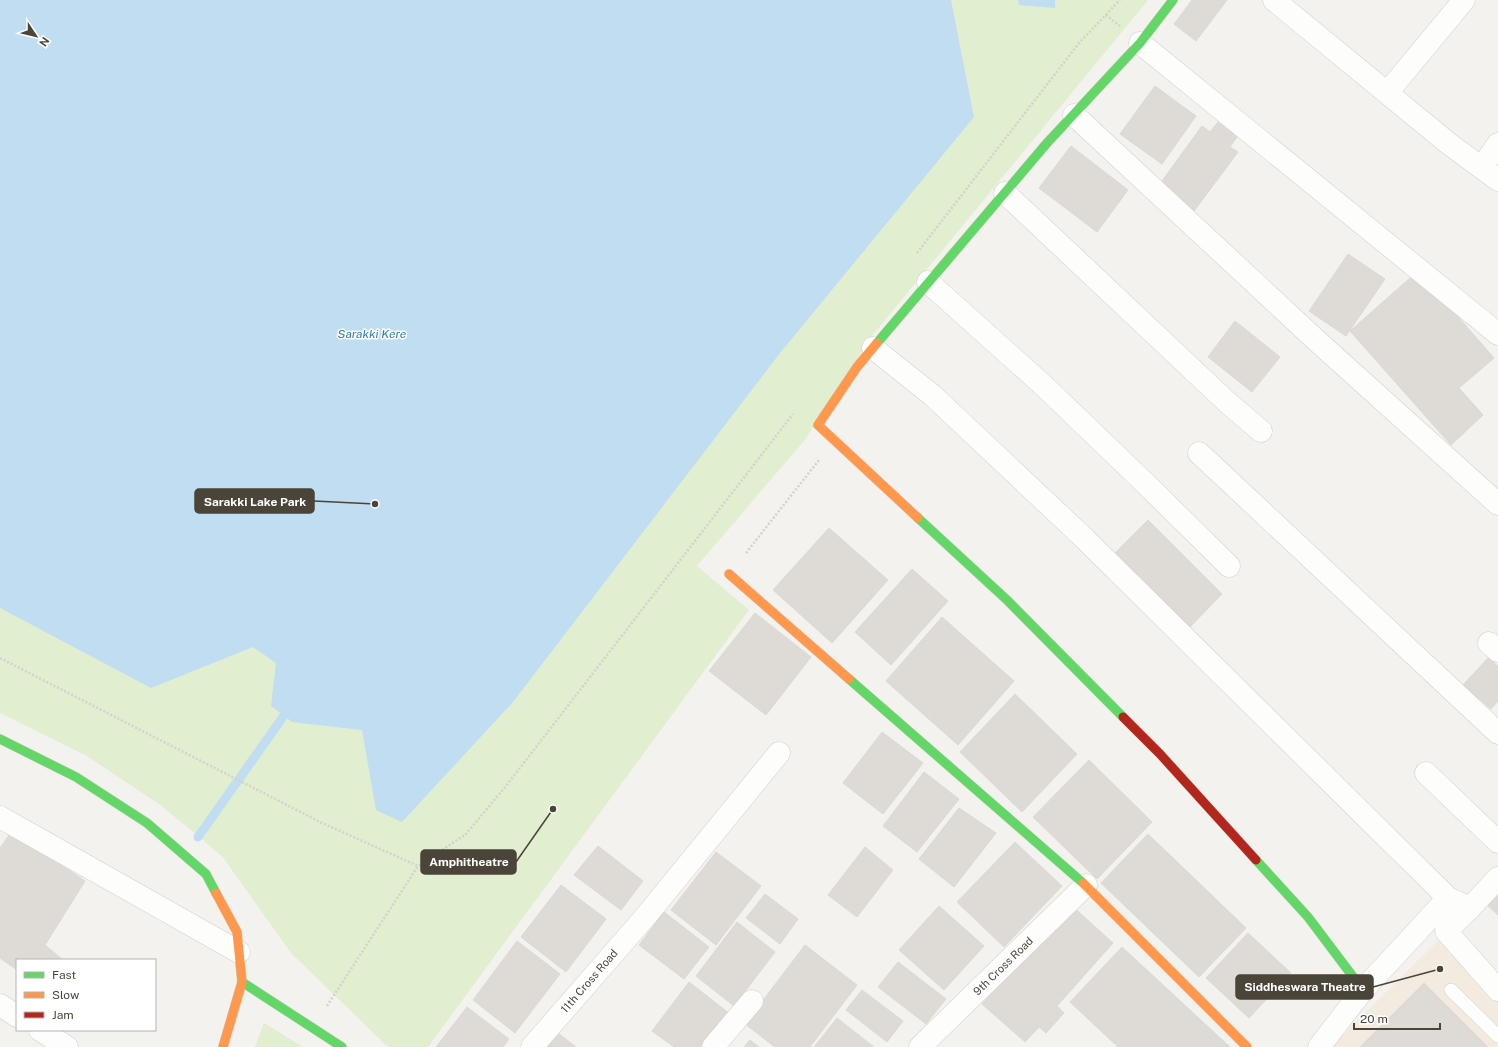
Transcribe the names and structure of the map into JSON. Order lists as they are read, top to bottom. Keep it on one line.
{"streets":{"street":["9th Cross Road","11th Cross Road"]},"water":["Sarakki Kere"],"places":["Sarakki Lake Park","Amphitheatre","Siddheswara Theatre"],"legend":["Fast","Slow","Jam"],"scale_bar":"20 m","north":"bottom right"}
